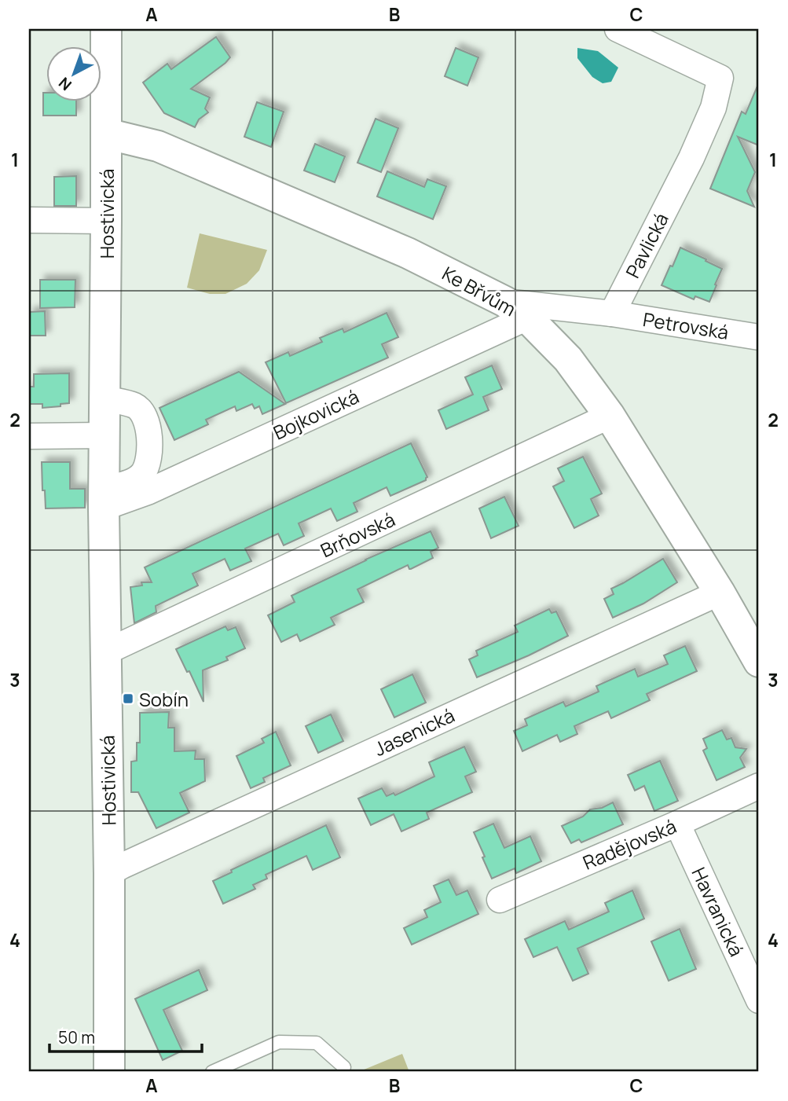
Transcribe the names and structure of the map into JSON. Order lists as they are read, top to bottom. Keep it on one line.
{"streets":{"street":["Hostivická","Pavlická","Ke Břvům","Petrovská","Bojkovická","Brňovská","Jasenická","Radějovská","Havranická"]},"crossings":[["Hostivická","Ke Břvům"],["Hostivická","Bojkovická"],["Hostivická","Brňovská"],["Hostivická","Jasenická"],["Pavlická","Petrovská"],["Ke Břvům","Bojkovická"],["Ke Břvům","Brňovská"],["Ke Břvům","Jasenická"],["Radějovská","Havranická"]],"places":{"transit":["Sobín"]},"scale_bar":"50 m","north":"bottom left","grid":{"columns":["A","B","C"],"rows":["1","2","3","4"]}}
